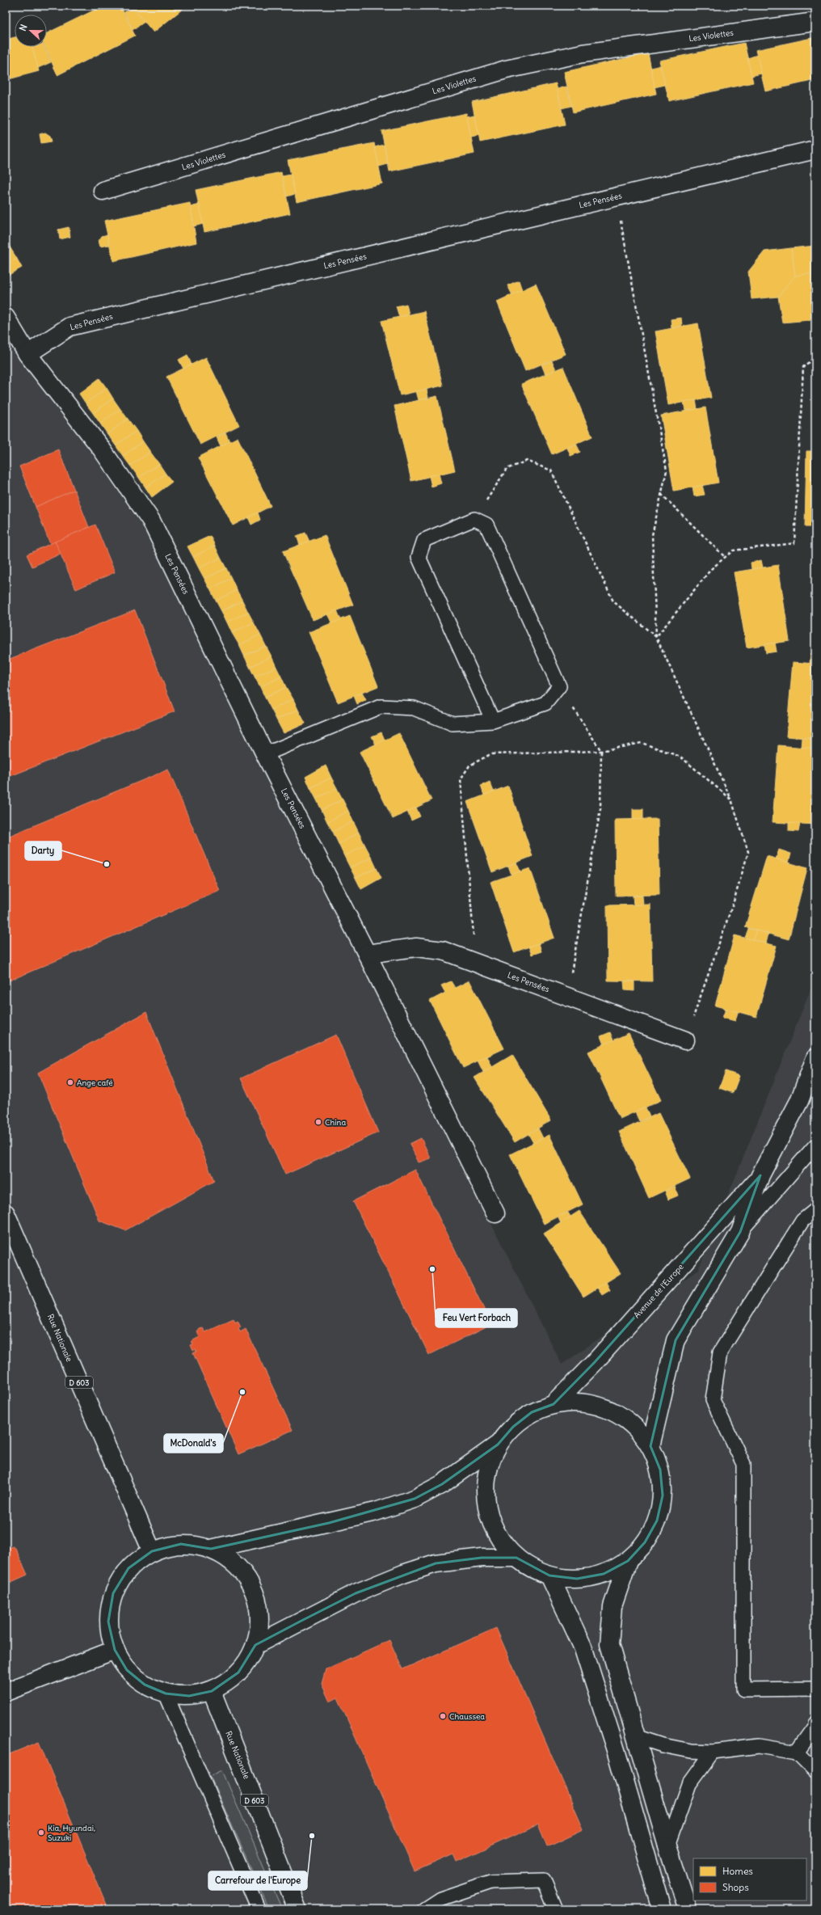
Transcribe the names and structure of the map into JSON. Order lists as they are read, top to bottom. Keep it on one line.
{"streets":{"main road":["Les Violettes","Les Pensées","Avenue de l'Europe","Rue Nationale","D 603"]},"places":["Darty","Ange café","China","Feu Vert Forbach","McDonald's","Chaussea","Kia, Hyundai, Suzuki","Carrefour de l'Europe"],"legend":["Homes","Shops"],"north":"left"}
